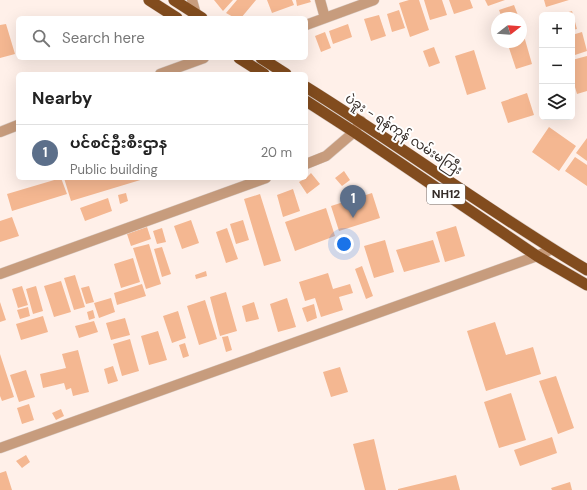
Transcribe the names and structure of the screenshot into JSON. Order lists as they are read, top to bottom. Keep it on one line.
{"streets":{"highway":["ပဲခူး - ရန်ကုန် လမ်းမကြီး","NH12"]},"north":"right","page":{"map_buttons":["+","−"],"search":"Search here","heading":"Nearby","list":[{"mark":"1","name":"ပင်စင်ဦးစီးဌာန","note":"Public building","value":"20 m"}],"pins":"1"}}
